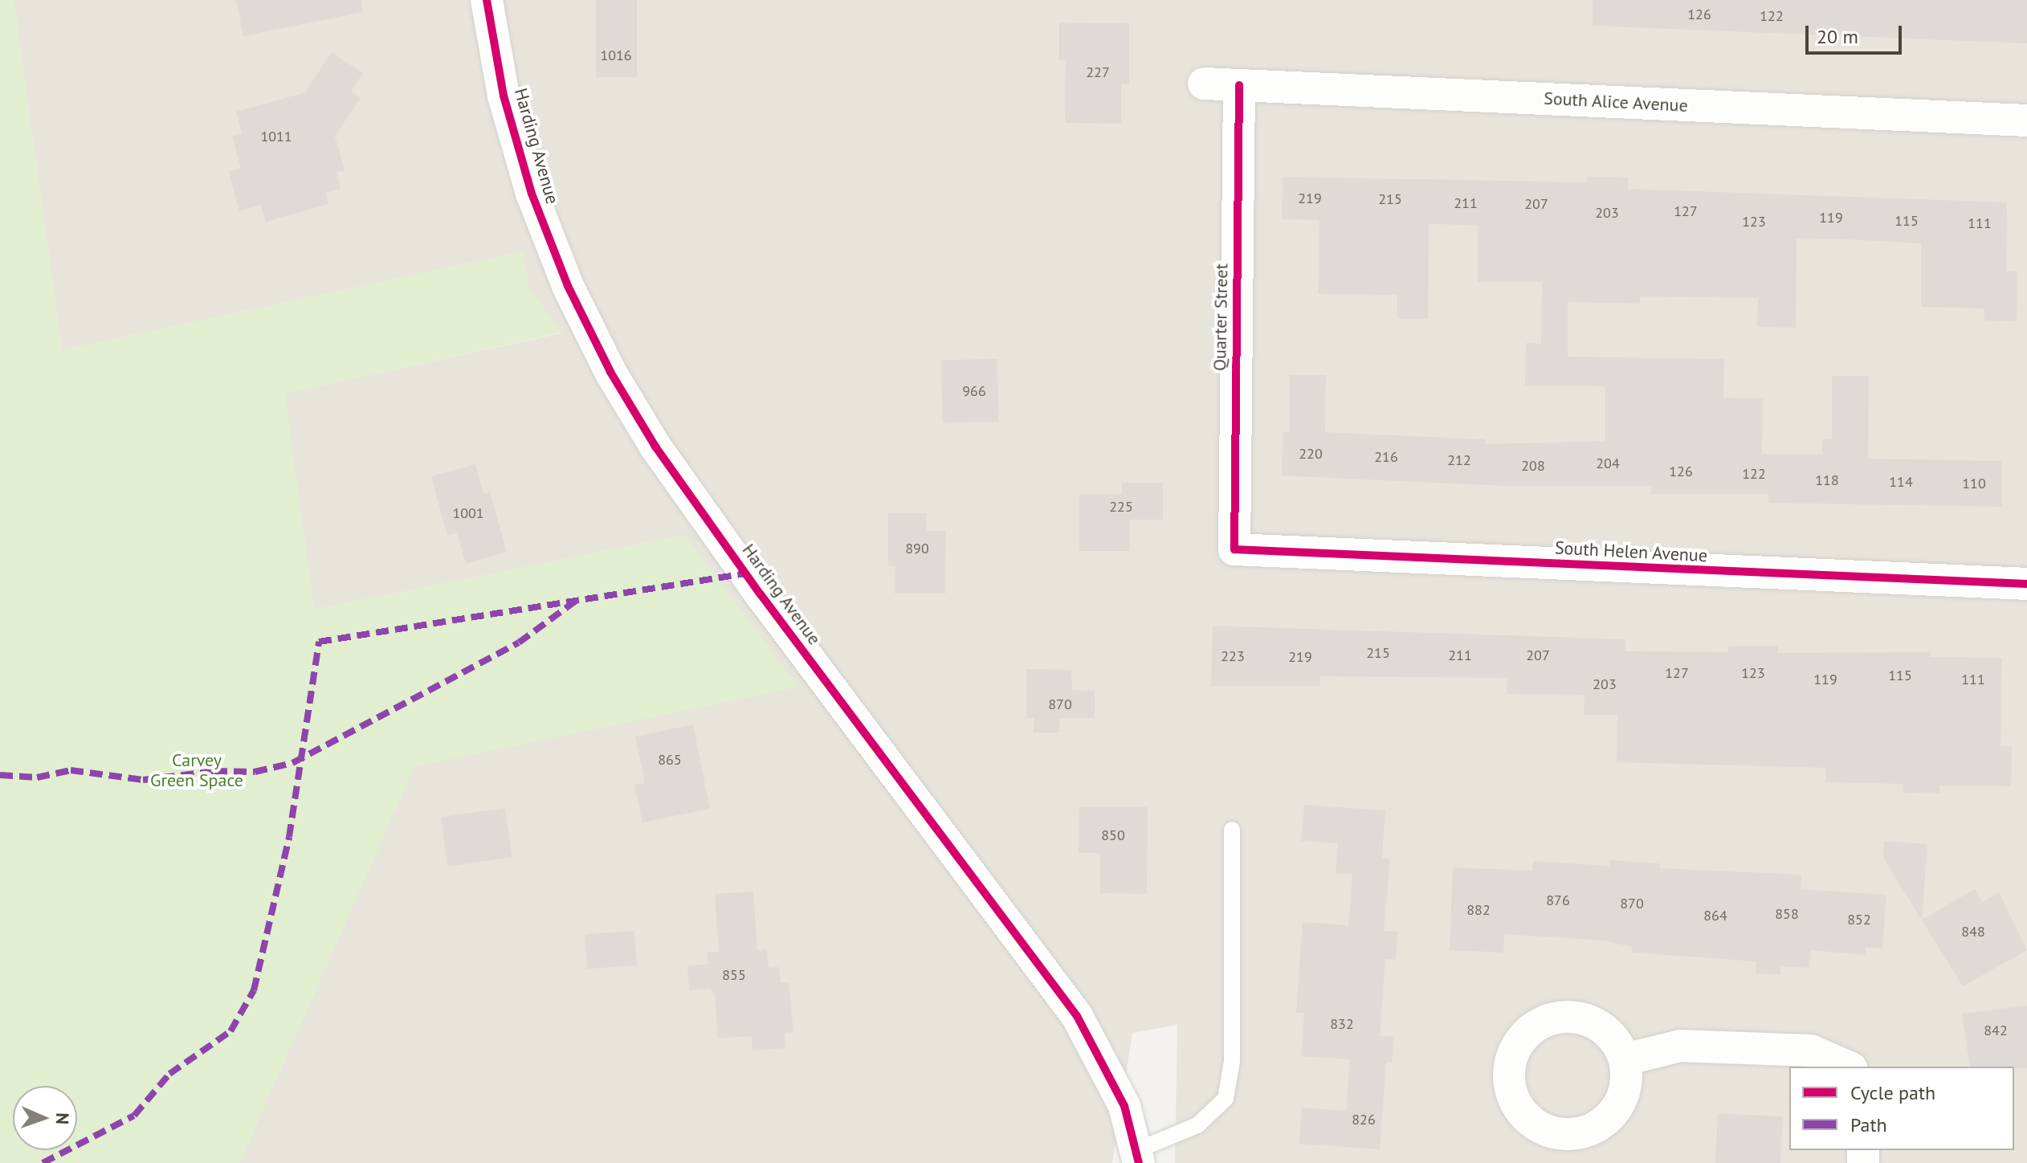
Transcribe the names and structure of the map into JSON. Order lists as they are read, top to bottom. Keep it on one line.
{"streets":{"street":["South Alice Avenue","Harding Avenue","Quarter Street","South Helen Avenue"]},"crossings":[["South Alice Avenue","Quarter Street"],["Quarter Street","South Helen Avenue"]],"parks":["Carvey Green Space"],"house_numbers":["126","122","1016","227","1011","219","215","211","207","127","203","119","115","123","111","966","220","216","212","204","208","126","122","118","114","110","225","1001","890","215","211","207","223","219","127","123","115","119","111","203","870","865","850","876","870","882","858","864","852","848","855","832","842","826"],"legend":["Cycle path","Path"],"scale_bar":"20 m","north":"right"}
